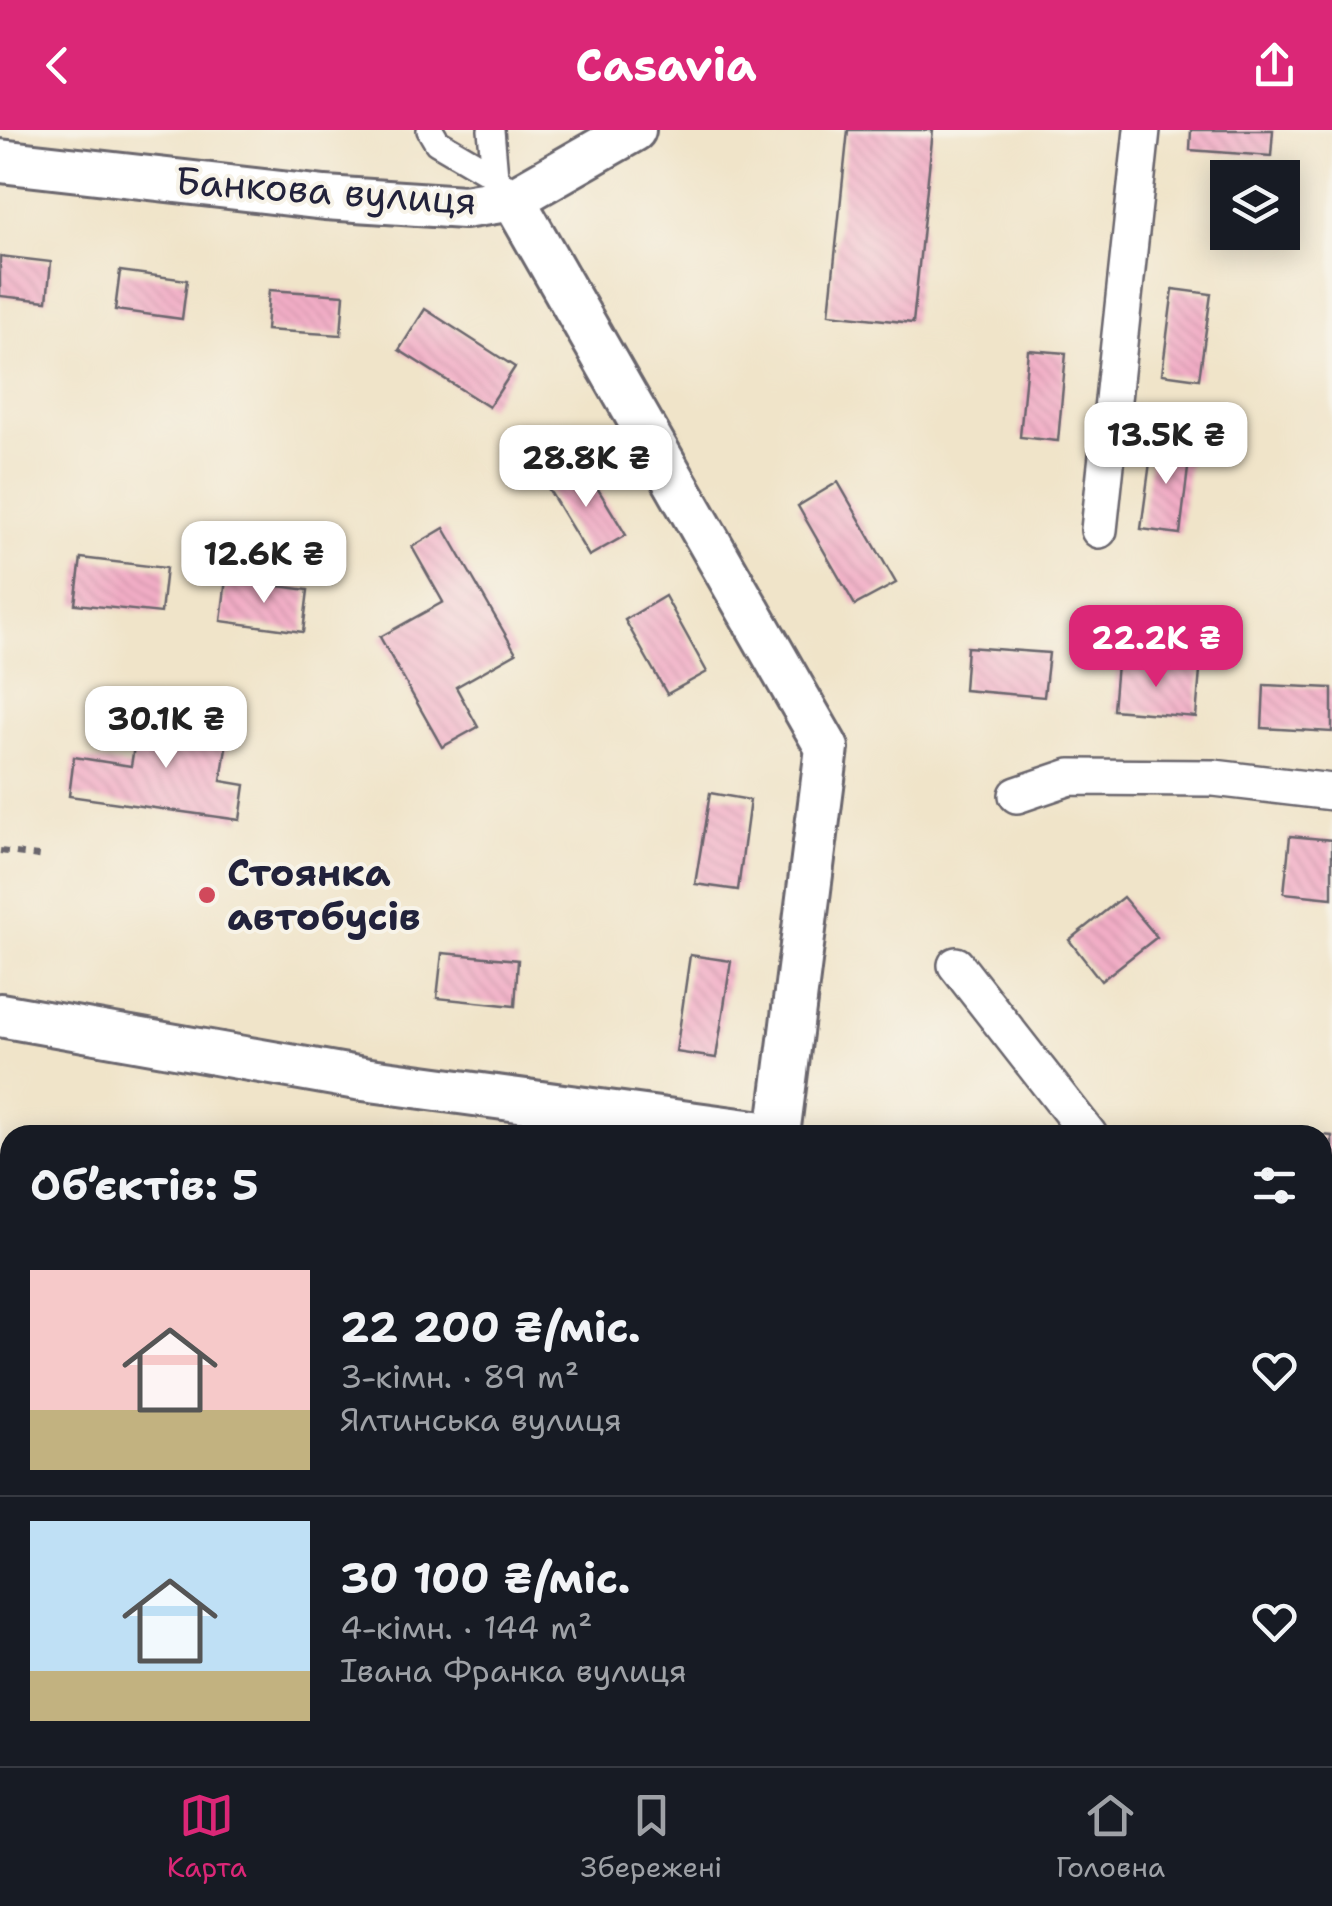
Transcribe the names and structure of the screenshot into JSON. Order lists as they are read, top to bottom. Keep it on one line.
{"streets":{"street":["Банкова вулиця"]},"places":["Стоянка автобусів"],"page":{"header":"Casavia","price":["13.5K ₴","28.8K ₴","12.6K ₴","22.2K ₴","30.1K ₴"],"heading":"Об’єктів: 5","list":[{"name":"22 200 ₴/міс.","note":"3-кімн. · 89 m² · Ялтинська вулиця"},{"name":"30 100 ₴/міс.","note":"4-кімн. · 144 m² · Івана Франка вулиця"}],"tabs":["Карта","Збережені","Головна"]}}
